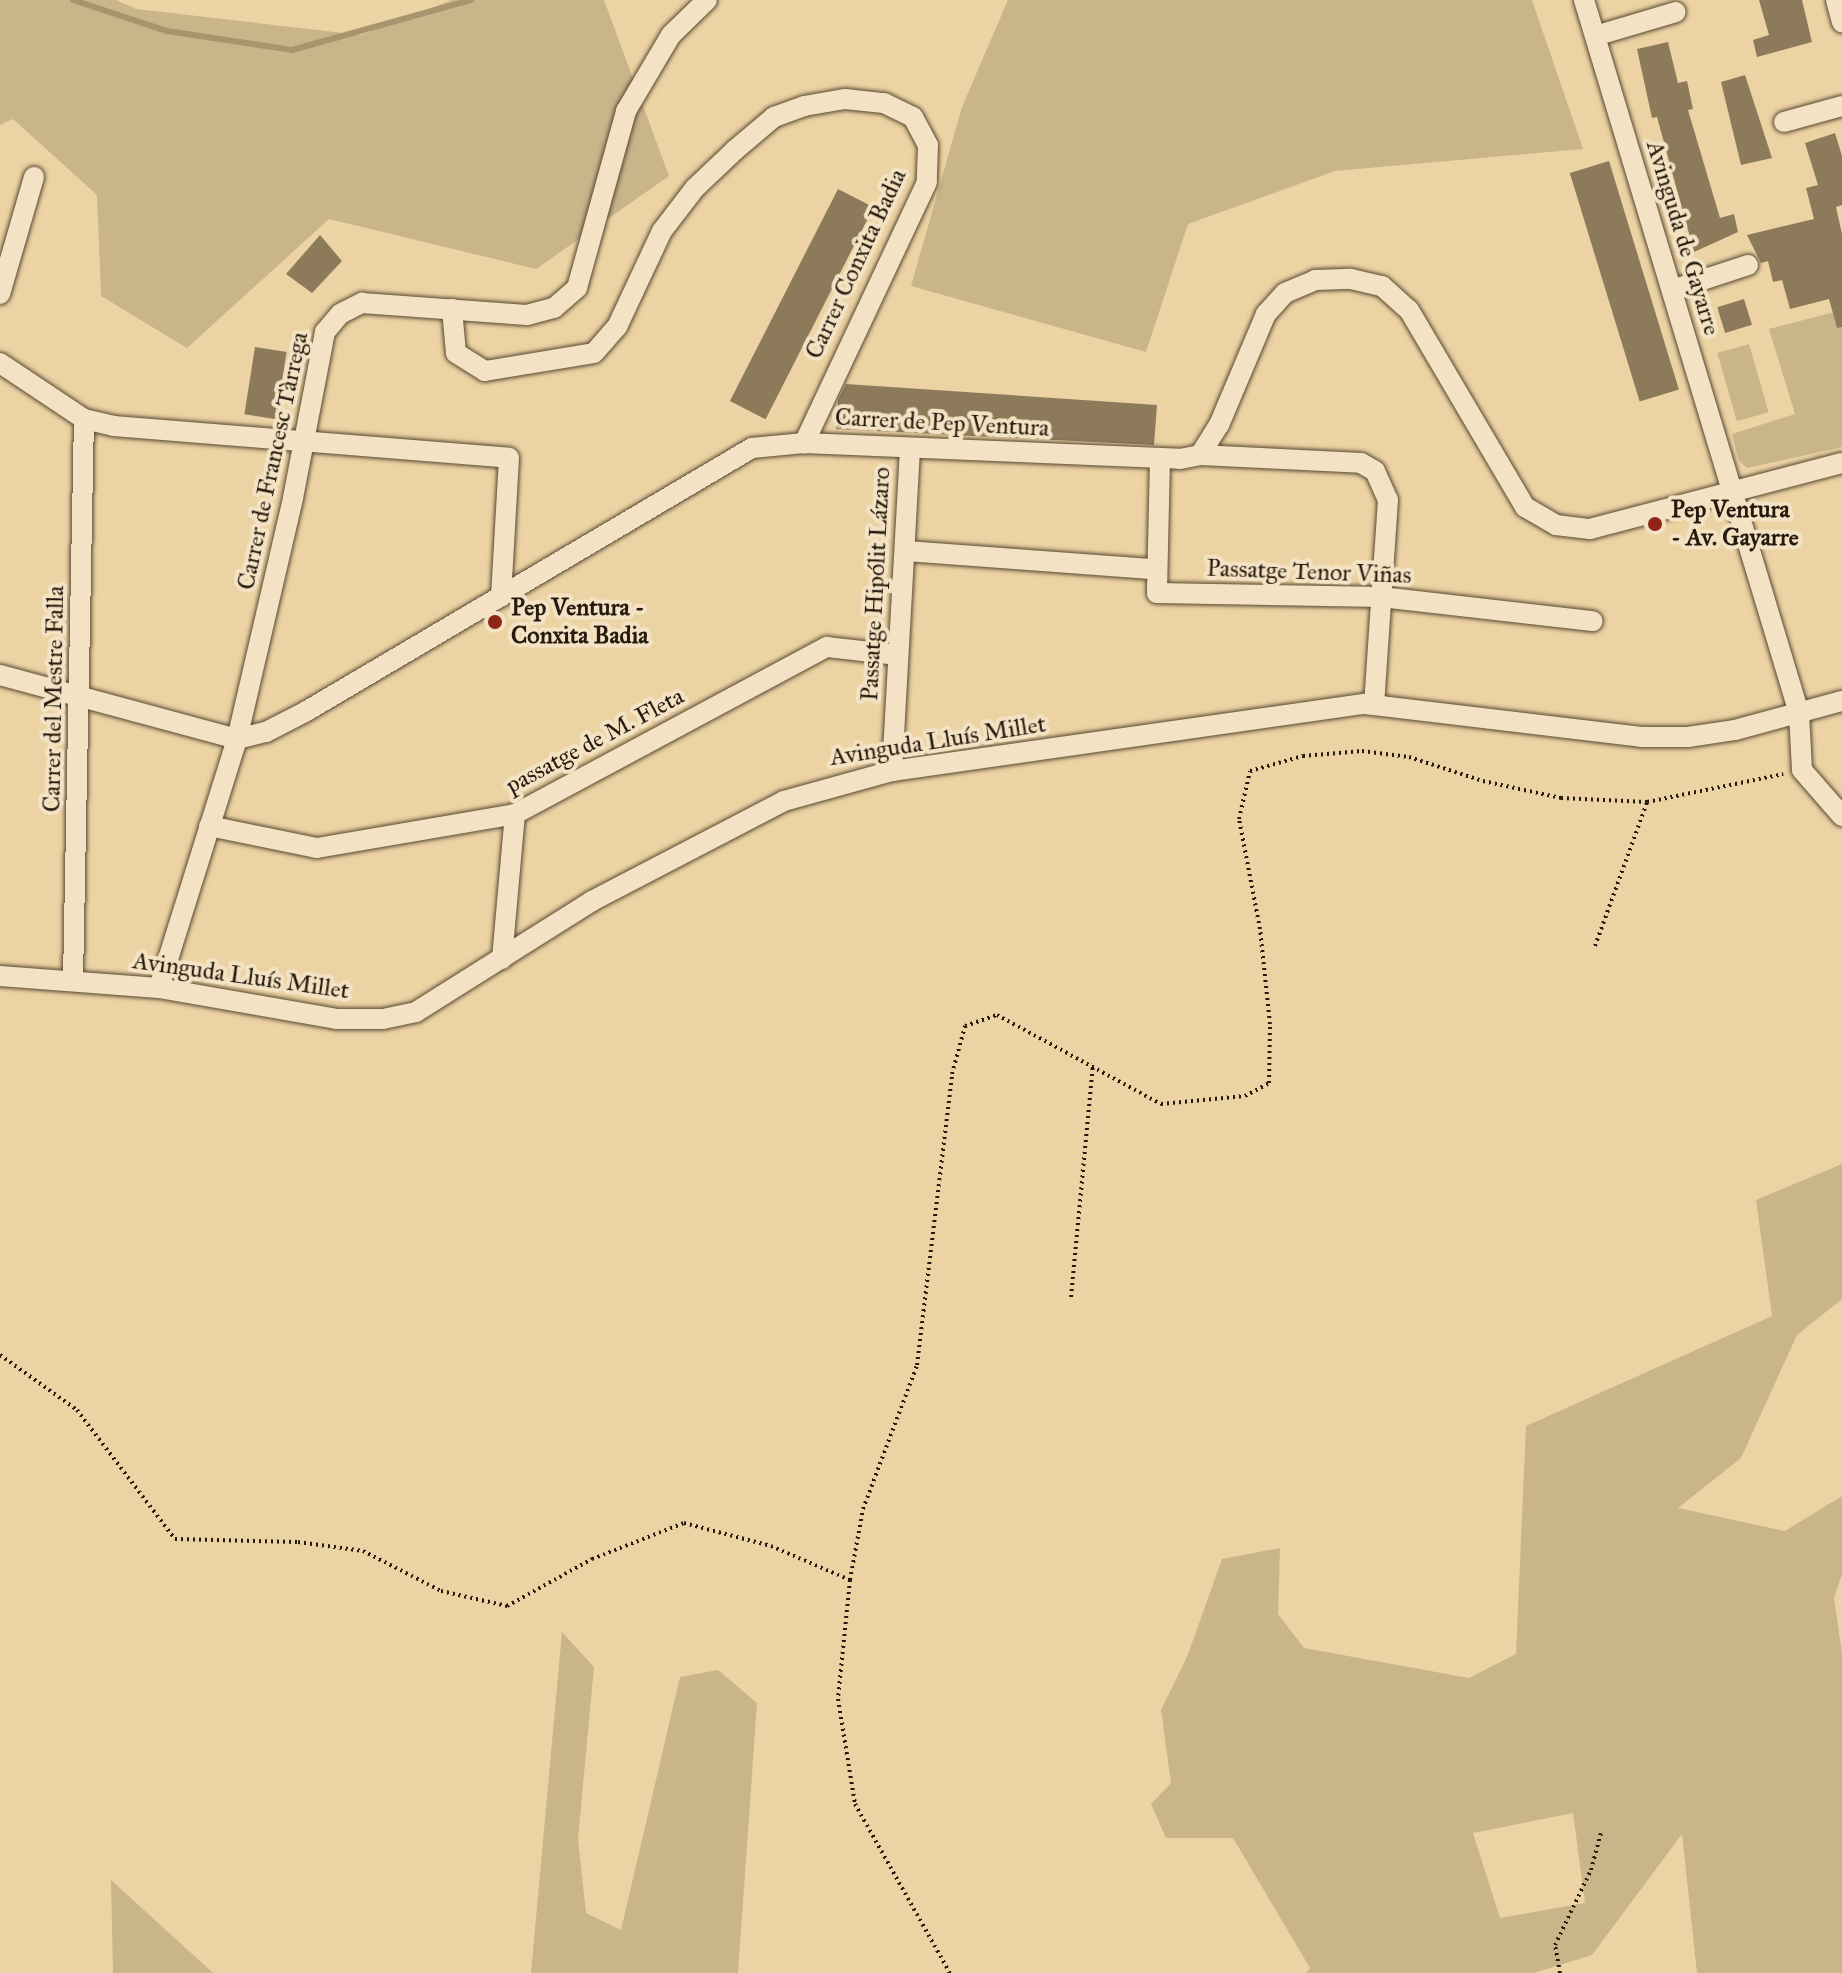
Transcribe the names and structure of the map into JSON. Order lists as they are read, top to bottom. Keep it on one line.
{"streets":{"street":["Avinguda de Gayarre","Carrer Conxita Badia","Carrer de Pep Ventura","Carrer de Francesc Tàrrega","Passatge Tenor Viñas","Passatge Hipólit Lázaro","Carrer del Mestre Falla","passatge de M. Fleta","Avinguda Lluís Millet"]},"crossings":[["Carrer Conxita Badia","Carrer de Pep Ventura"],["Carrer Conxita Badia","Carrer de Francesc Tàrrega"],["Carrer de Pep Ventura","Carrer de Francesc Tàrrega"],["Carrer de Pep Ventura","Passatge Tenor Viñas"],["Carrer de Pep Ventura","Passatge Hipólit Lázaro"],["Carrer de Pep Ventura","Avinguda Lluís Millet"],["Carrer de Francesc Tàrrega","passatge de M. Fleta"],["Carrer de Francesc Tàrrega","Avinguda Lluís Millet"],["Passatge Hipólit Lázaro","passatge de M. Fleta"],["Passatge Hipólit Lázaro","Avinguda Lluís Millet"],["Carrer del Mestre Falla","Avinguda Lluís Millet"]],"places":["Pep Ventura - Av. Gayarre","Pep Ventura - Conxita Badia"]}
